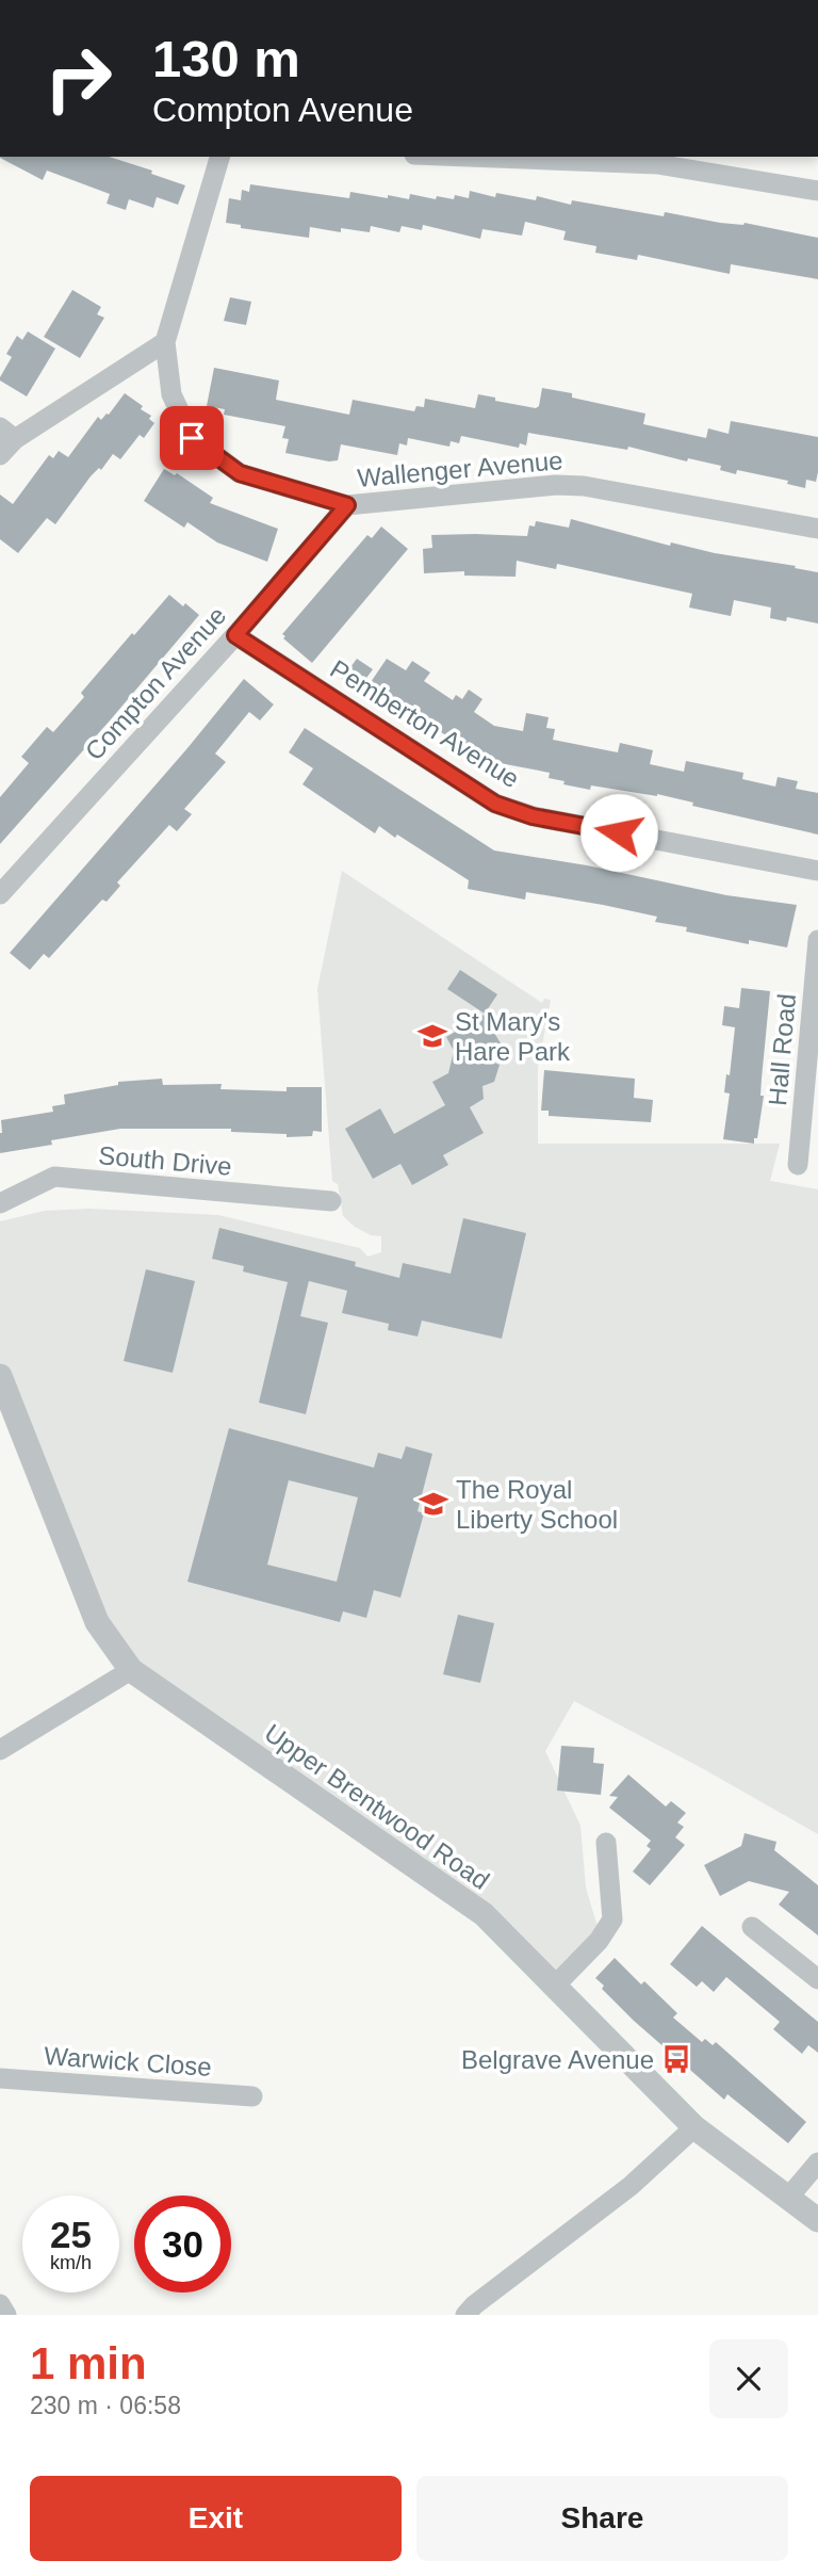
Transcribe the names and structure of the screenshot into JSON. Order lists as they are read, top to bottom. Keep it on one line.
{"streets":{"street":["Wallenger Avenue","Compton Avenue","Pemberton Avenue","Hall Road","South Drive","Upper Brentwood Road","Warwick Close"]},"crossings":[["Wallenger Avenue","Compton Avenue"],["Compton Avenue","Pemberton Avenue"]],"places":{"school or university":["St Mary's Hare Park","The Royal Liberty School"],"bus stop":["Belgrave Avenue"]},"page":{"turn":["130 m","Compton Avenue"],"speed":"25 km/h","limit":"30","heading":["1 min","230 m · 06:58"],"buttons":["Exit","Share"]}}
